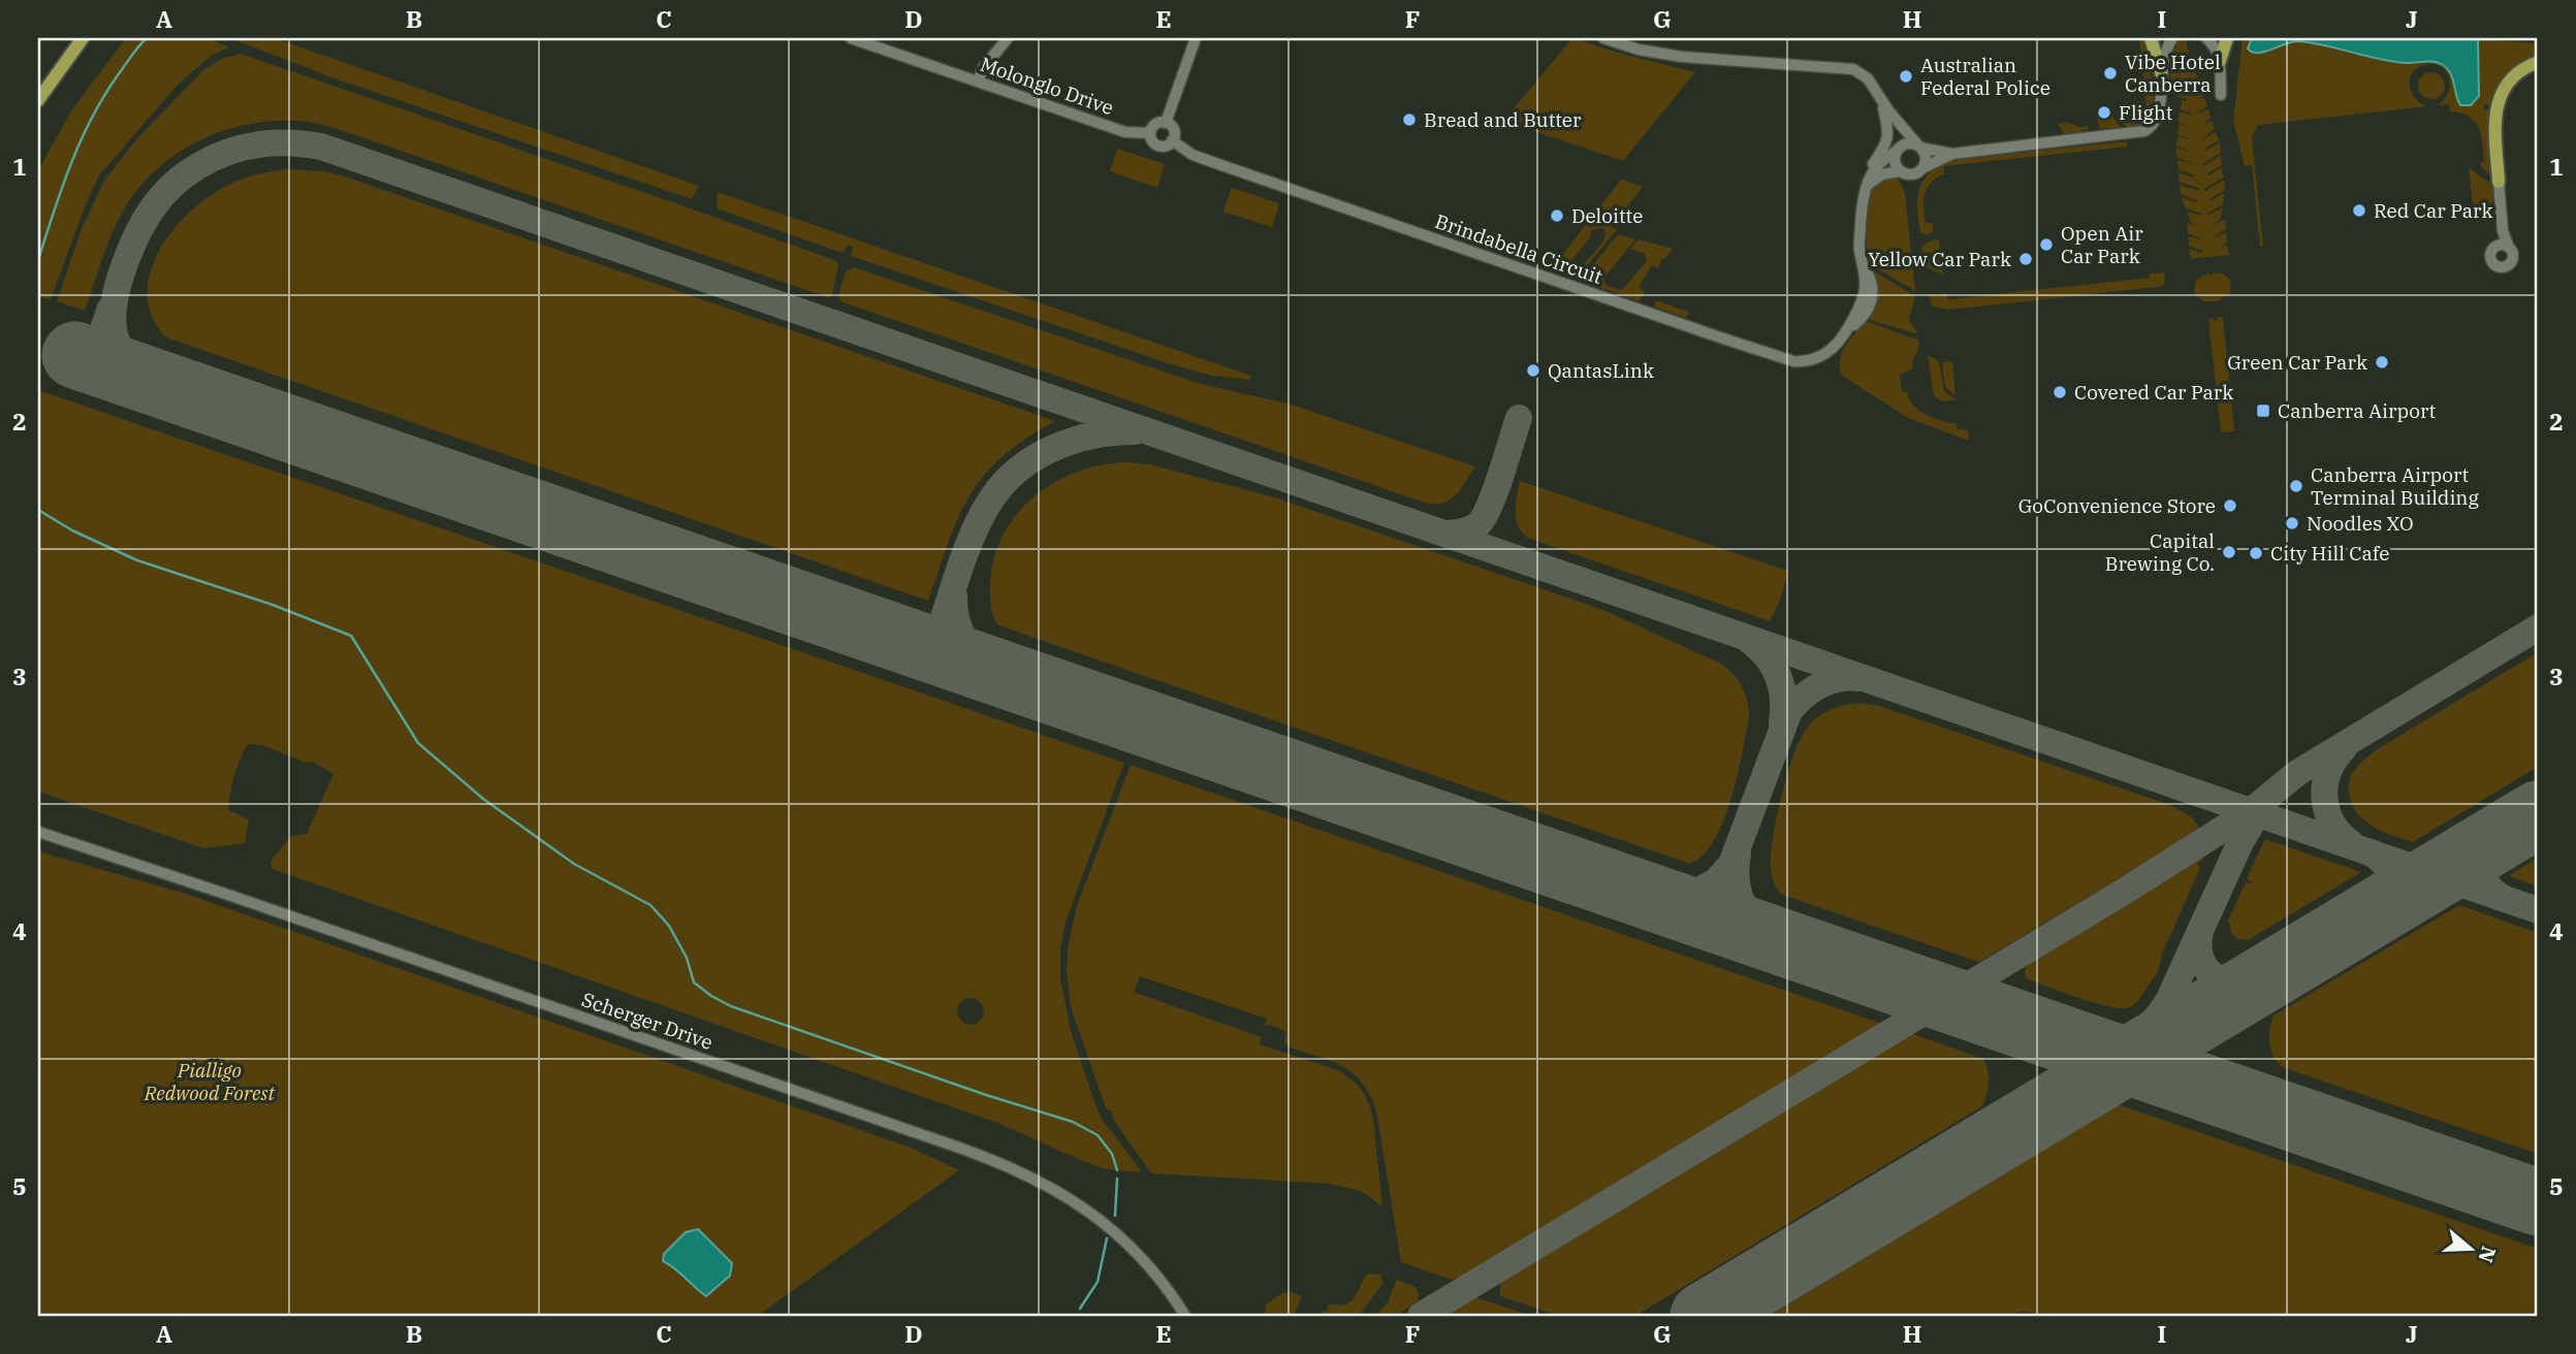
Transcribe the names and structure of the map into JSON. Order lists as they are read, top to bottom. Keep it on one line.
{"streets":{"street":["Molonglo Drive","Brindabella Circuit","Scherger Drive"]},"crossings":[["Molonglo Drive","Brindabella Circuit"]],"parks":["Pialligo Redwood Forest"],"places":{"other":["Vibe Hotel Canberra","Australian Federal Police","Flight","Bread and Butter","Red Car Park","Deloitte","Open Air Car Park","Yellow Car Park","Green Car Park","QantasLink","Covered Car Park","Canberra Airport Terminal Building","GoConvenience Store","Noodles XO","Capital Brewing Co.","City Hill Cafe"],"transit":["Canberra Airport"]},"north":"right","grid":{"columns":["A","B","C","D","E","F","G","H","I","J"],"rows":["1","2","3","4","5"]}}
